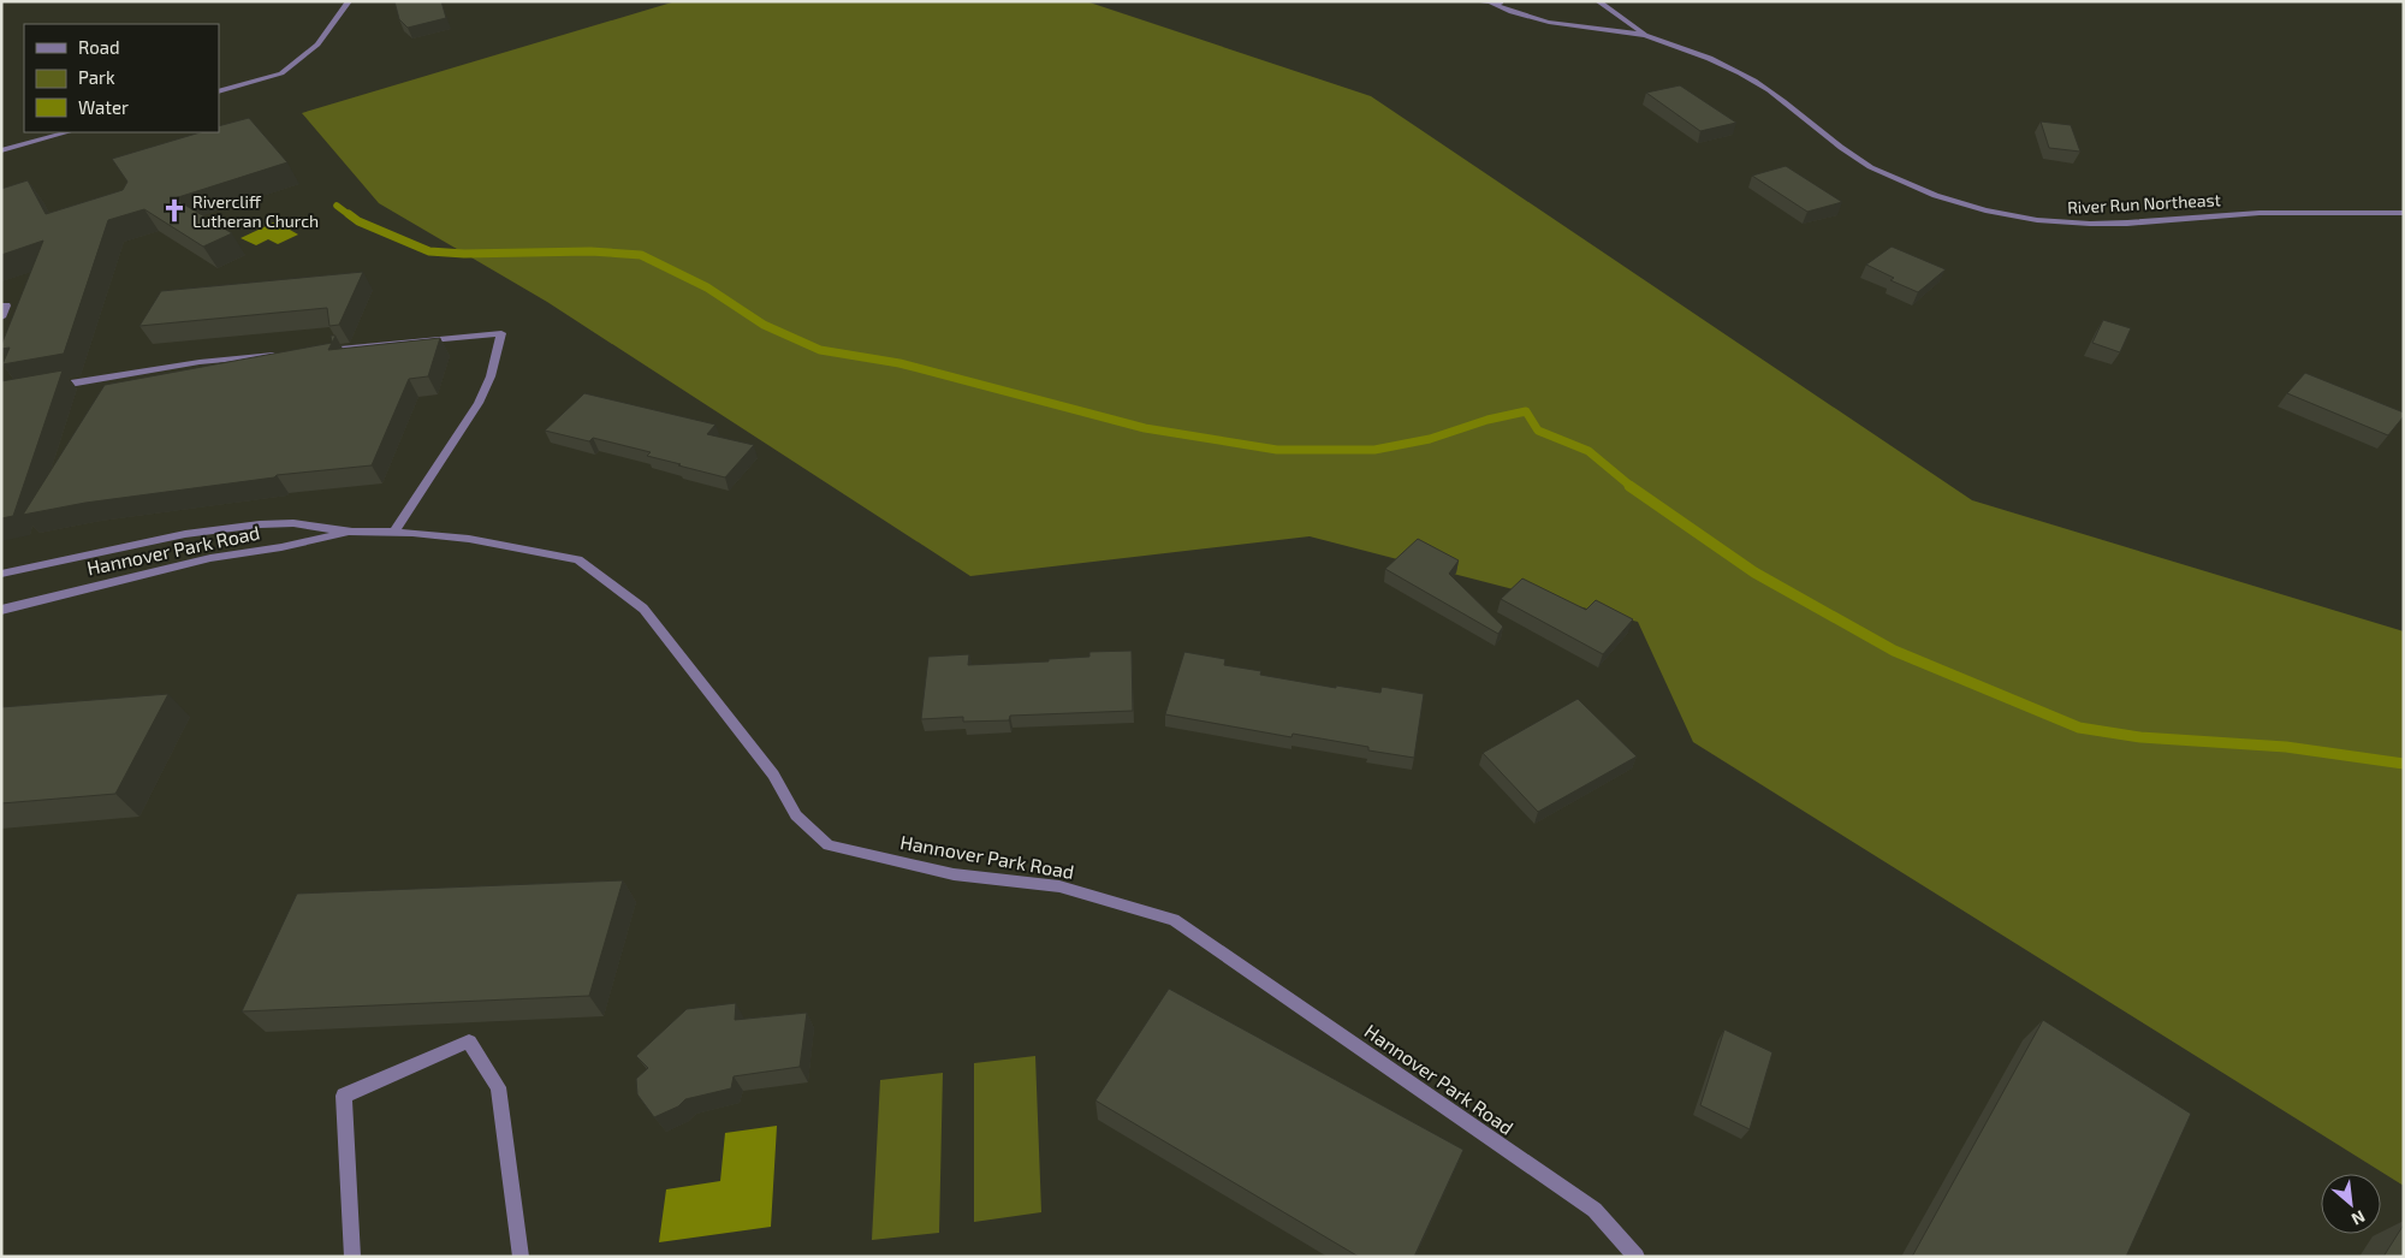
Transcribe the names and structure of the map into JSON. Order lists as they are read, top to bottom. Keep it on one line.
{"streets":{"street":["River Run Northeast","Hannover Park Road"]},"places":{"church":["Rivercliff Lutheran Church"]},"legend":["Road","Park","Water"],"north":"bottom right"}
